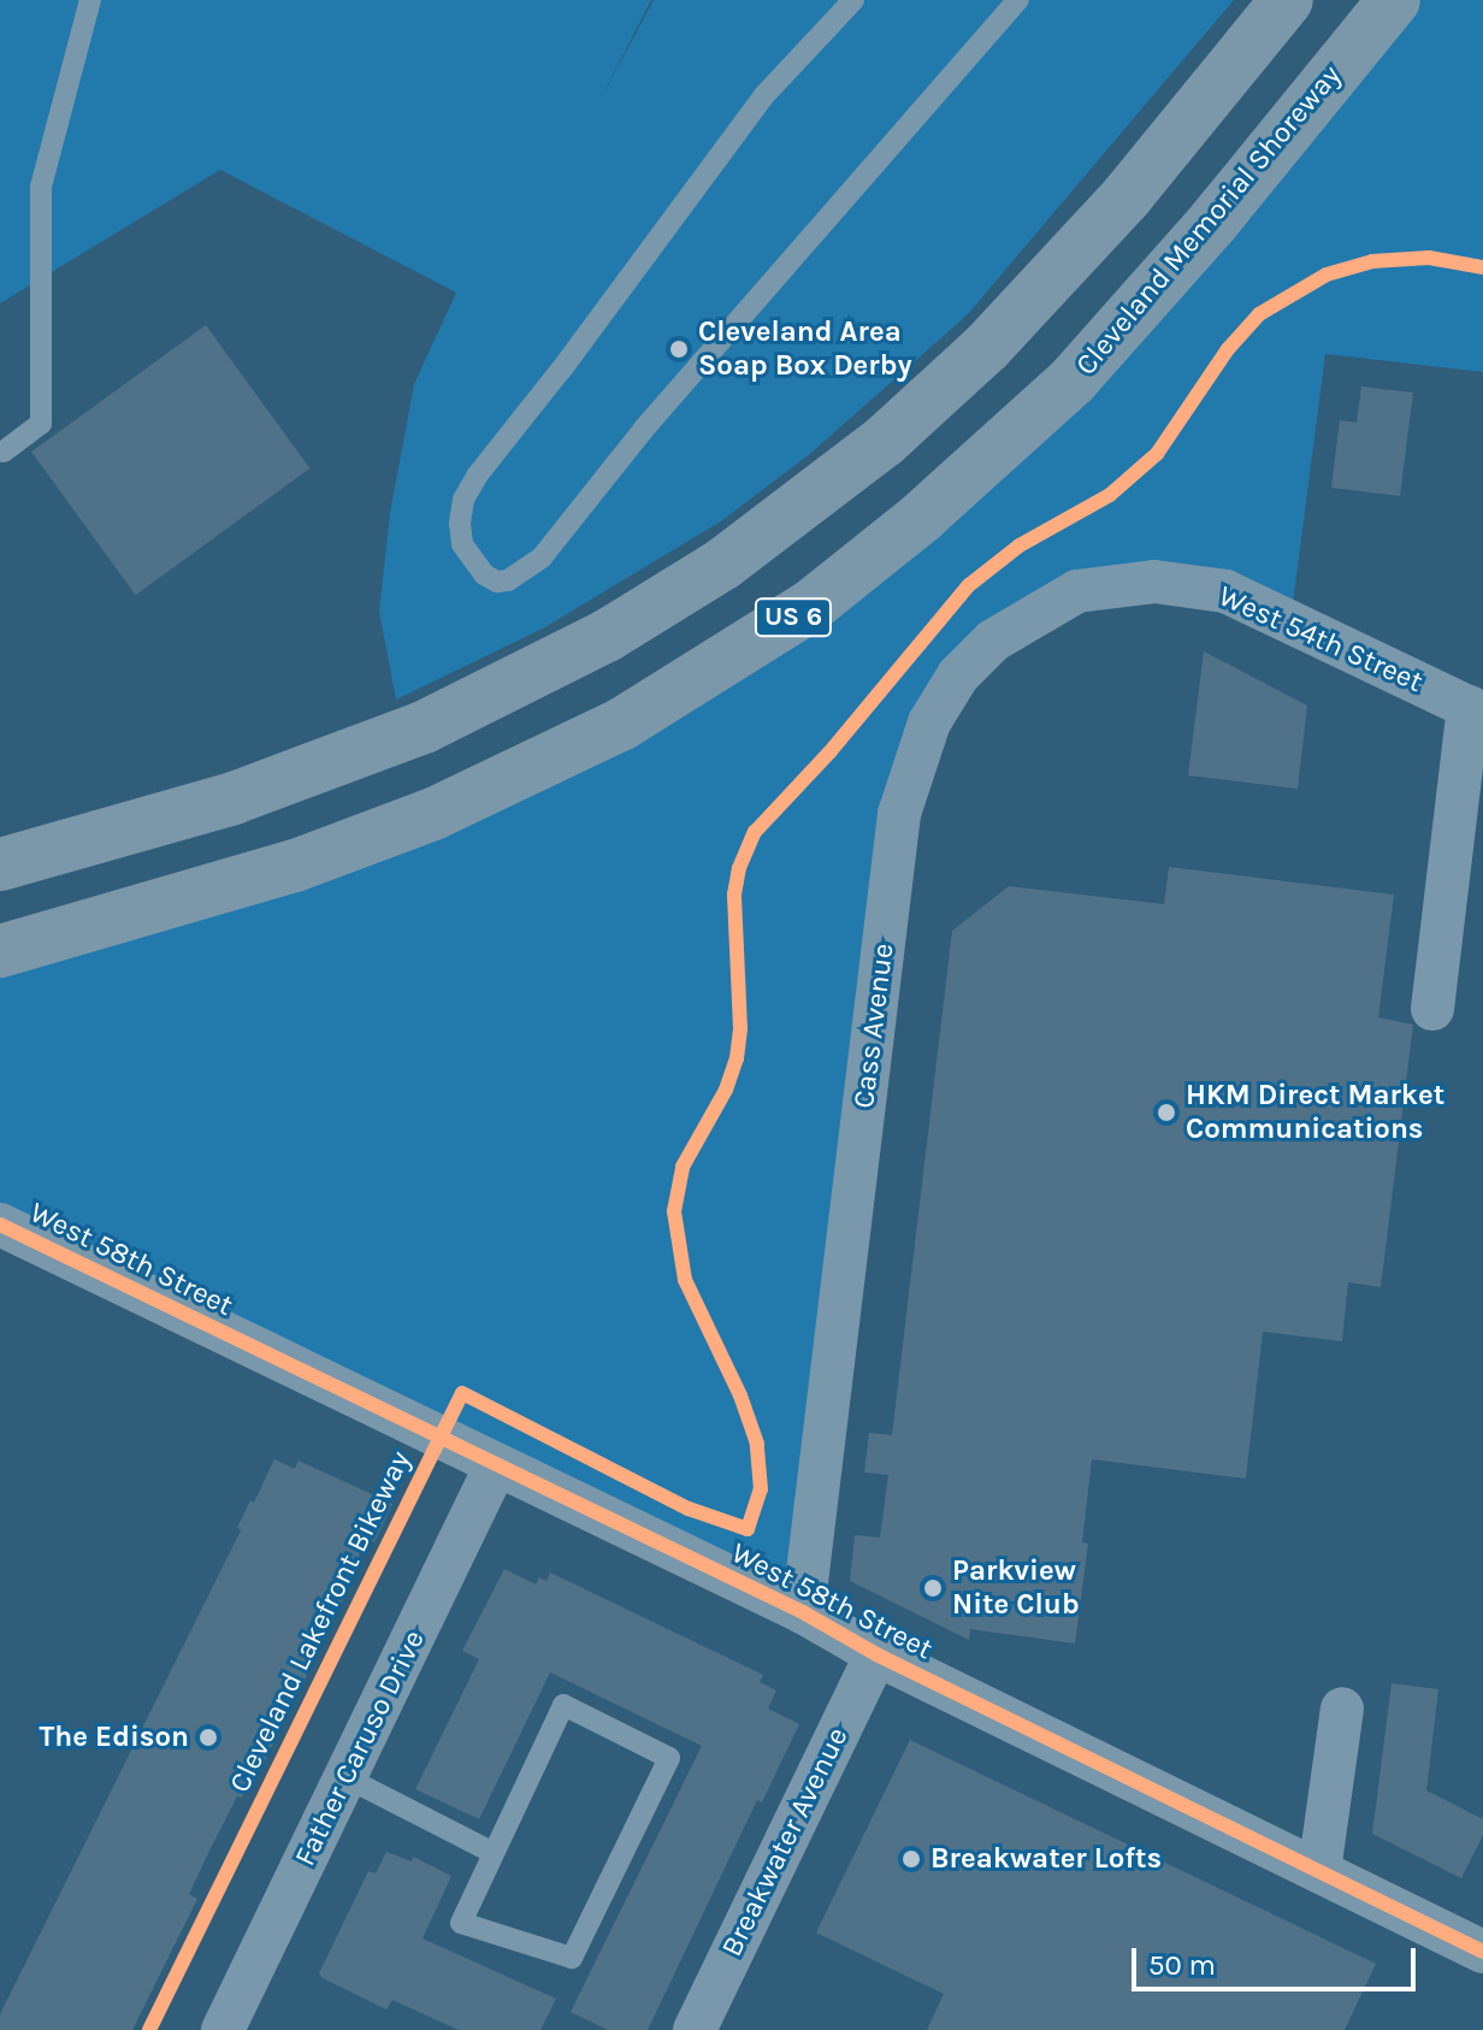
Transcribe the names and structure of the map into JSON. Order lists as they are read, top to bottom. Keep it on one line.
{"streets":{"highway":["Cleveland Memorial Shoreway","US 6"],"street":["West 54th Street","Cass Avenue","West 58th Street","Father Caruso Drive","Breakwater Avenue"],"cycle path":["Cleveland Lakefront Bikeway"]},"crossings":[["West 54th Street","Cass Avenue"],["Cass Avenue","West 58th Street"],["West 58th Street","Father Caruso Drive"],["West 58th Street","Breakwater Avenue"]],"places":["Cleveland Area Soap Box Derby","HKM Direct Market Communications","Parkview Nite Club","The Edison","Breakwater Lofts"],"scale_bar":"50 m"}
